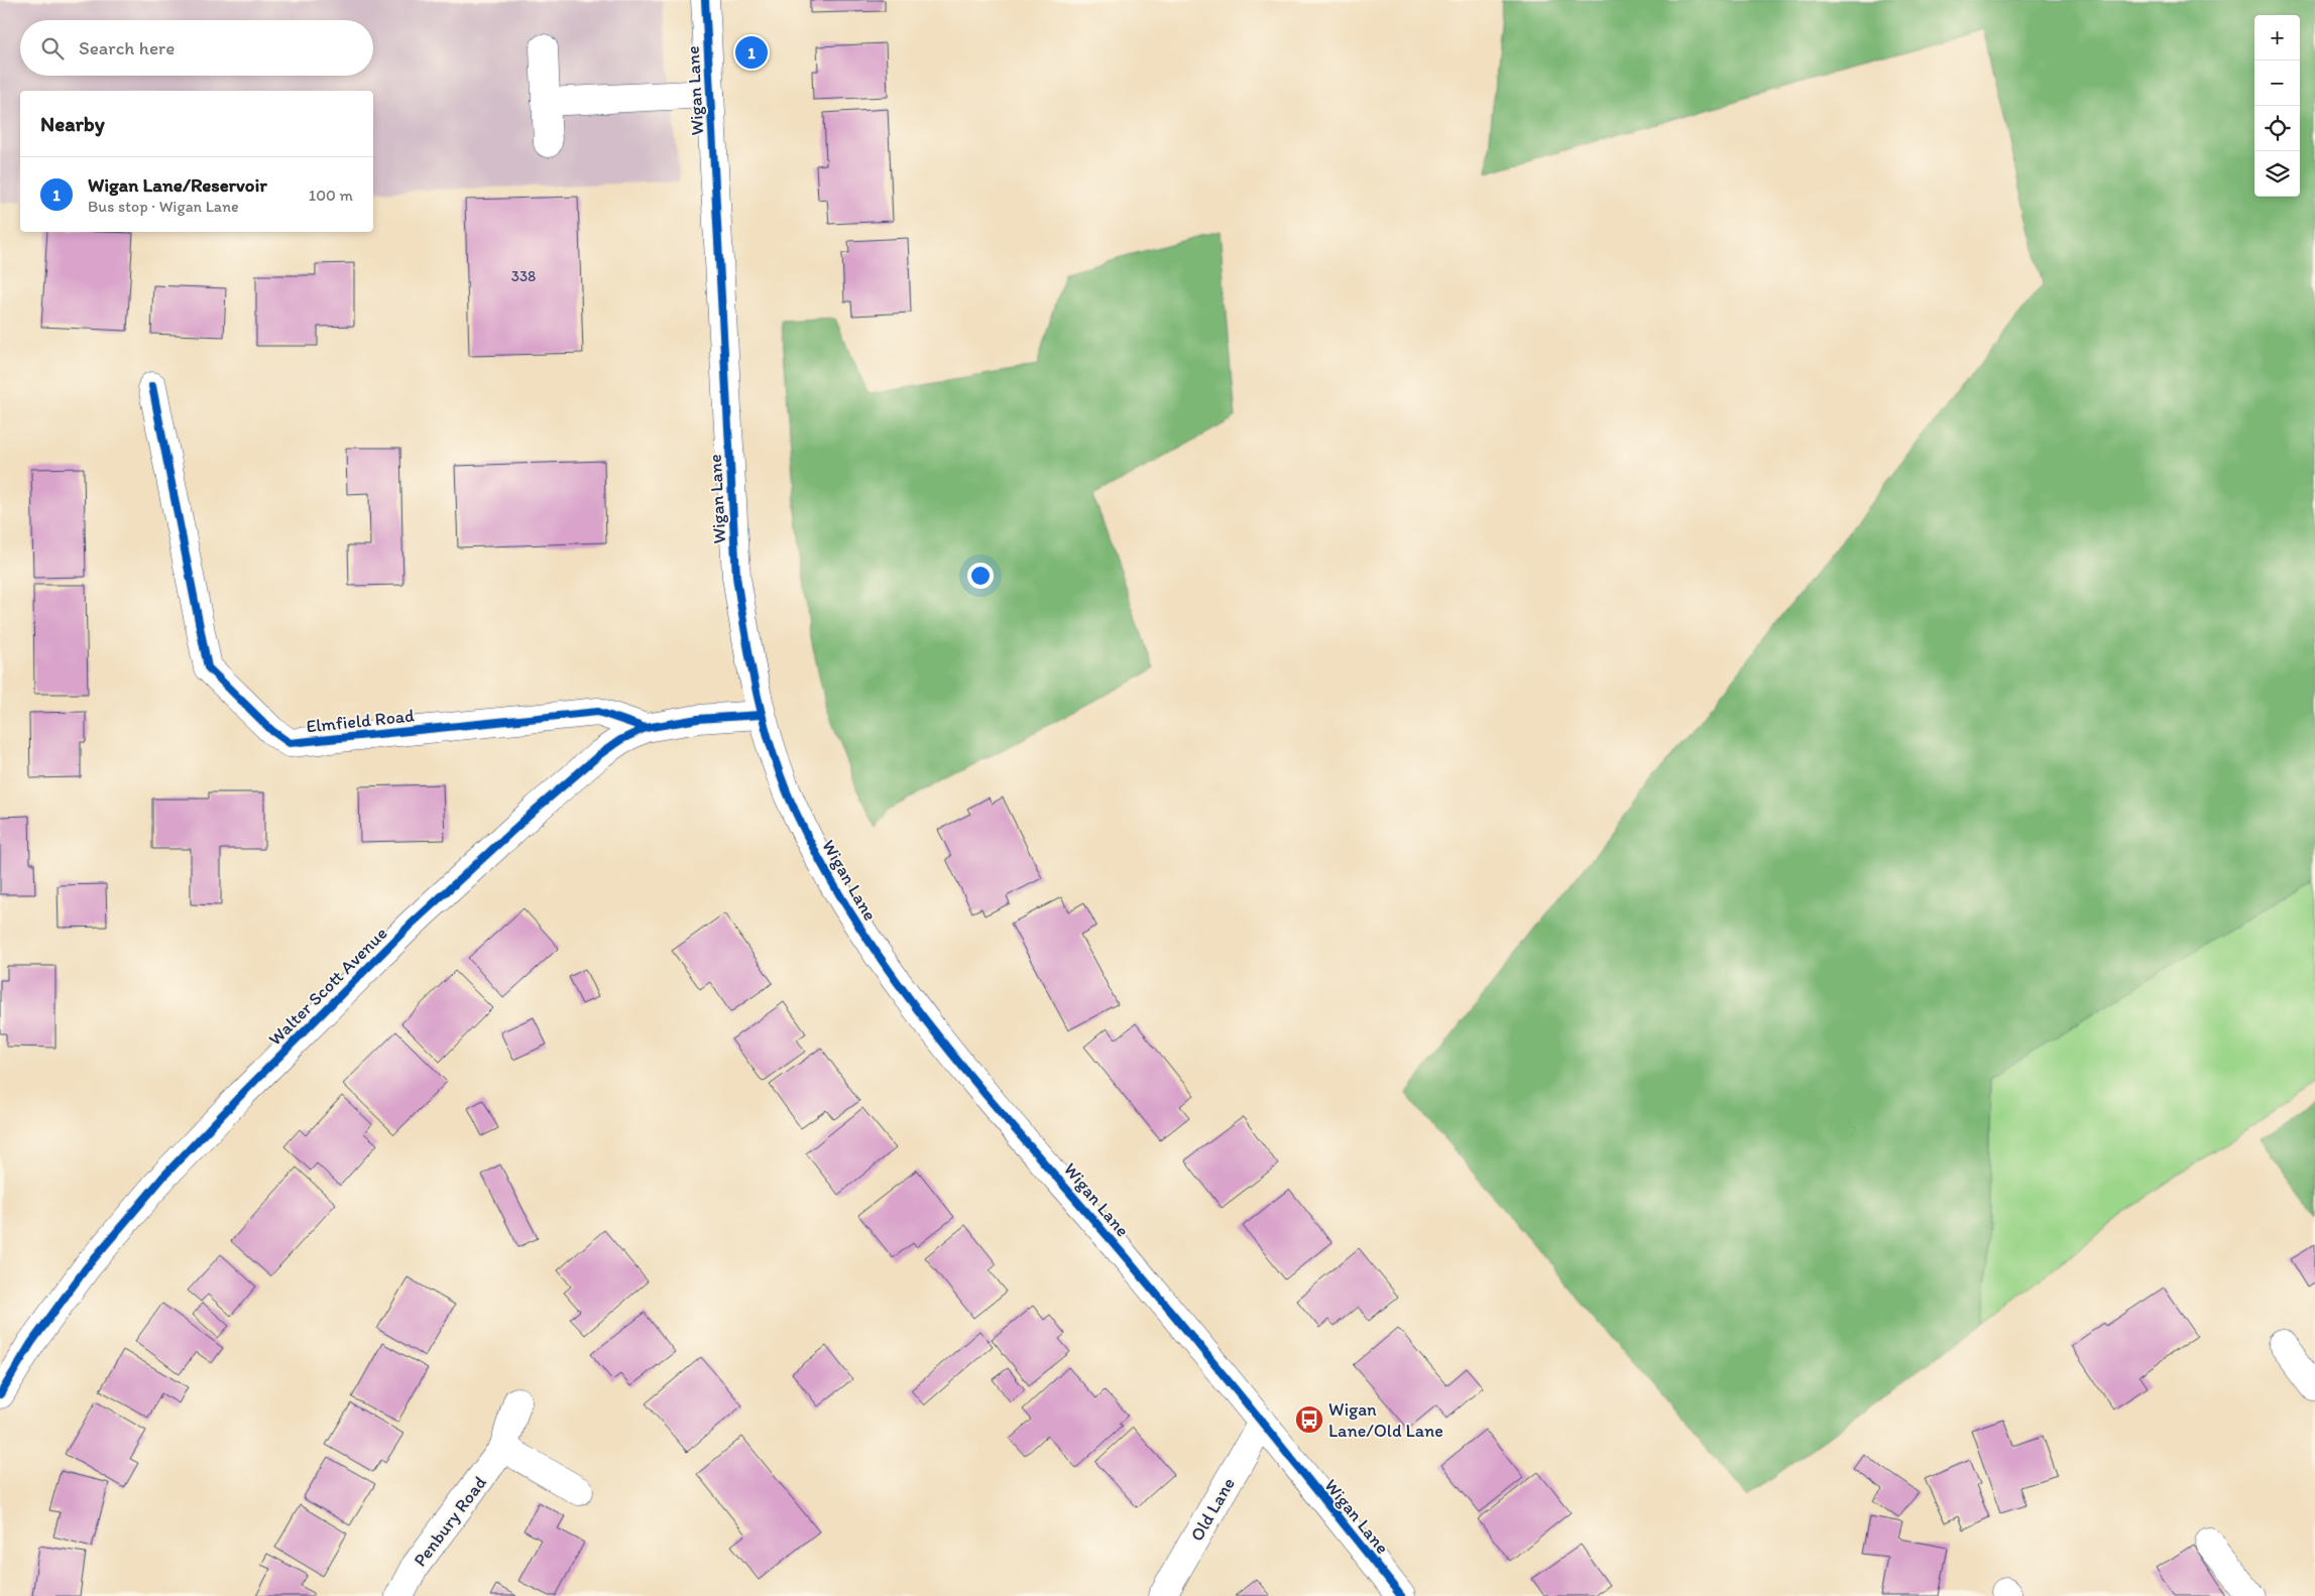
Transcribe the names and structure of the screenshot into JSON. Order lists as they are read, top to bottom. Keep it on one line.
{"streets":{"main road":["Wigan Lane","Elmfield Road","Walter Scott Avenue","Old Lane","Penbury Road"]},"crossings":[["Wigan Lane","Walter Scott Avenue"],["Wigan Lane","Old Lane"],["Elmfield Road","Walter Scott Avenue"]],"places":{"bus stop":["Wigan Lane/Old Lane"]},"house_numbers":["338"],"page":{"map_buttons":["+","−"],"search":"Search here","pins":"1","heading":"Nearby","list":[{"mark":"1","name":"Wigan Lane/Reservoir","note":"Bus stop · Wigan Lane","value":"100 m"}]}}
